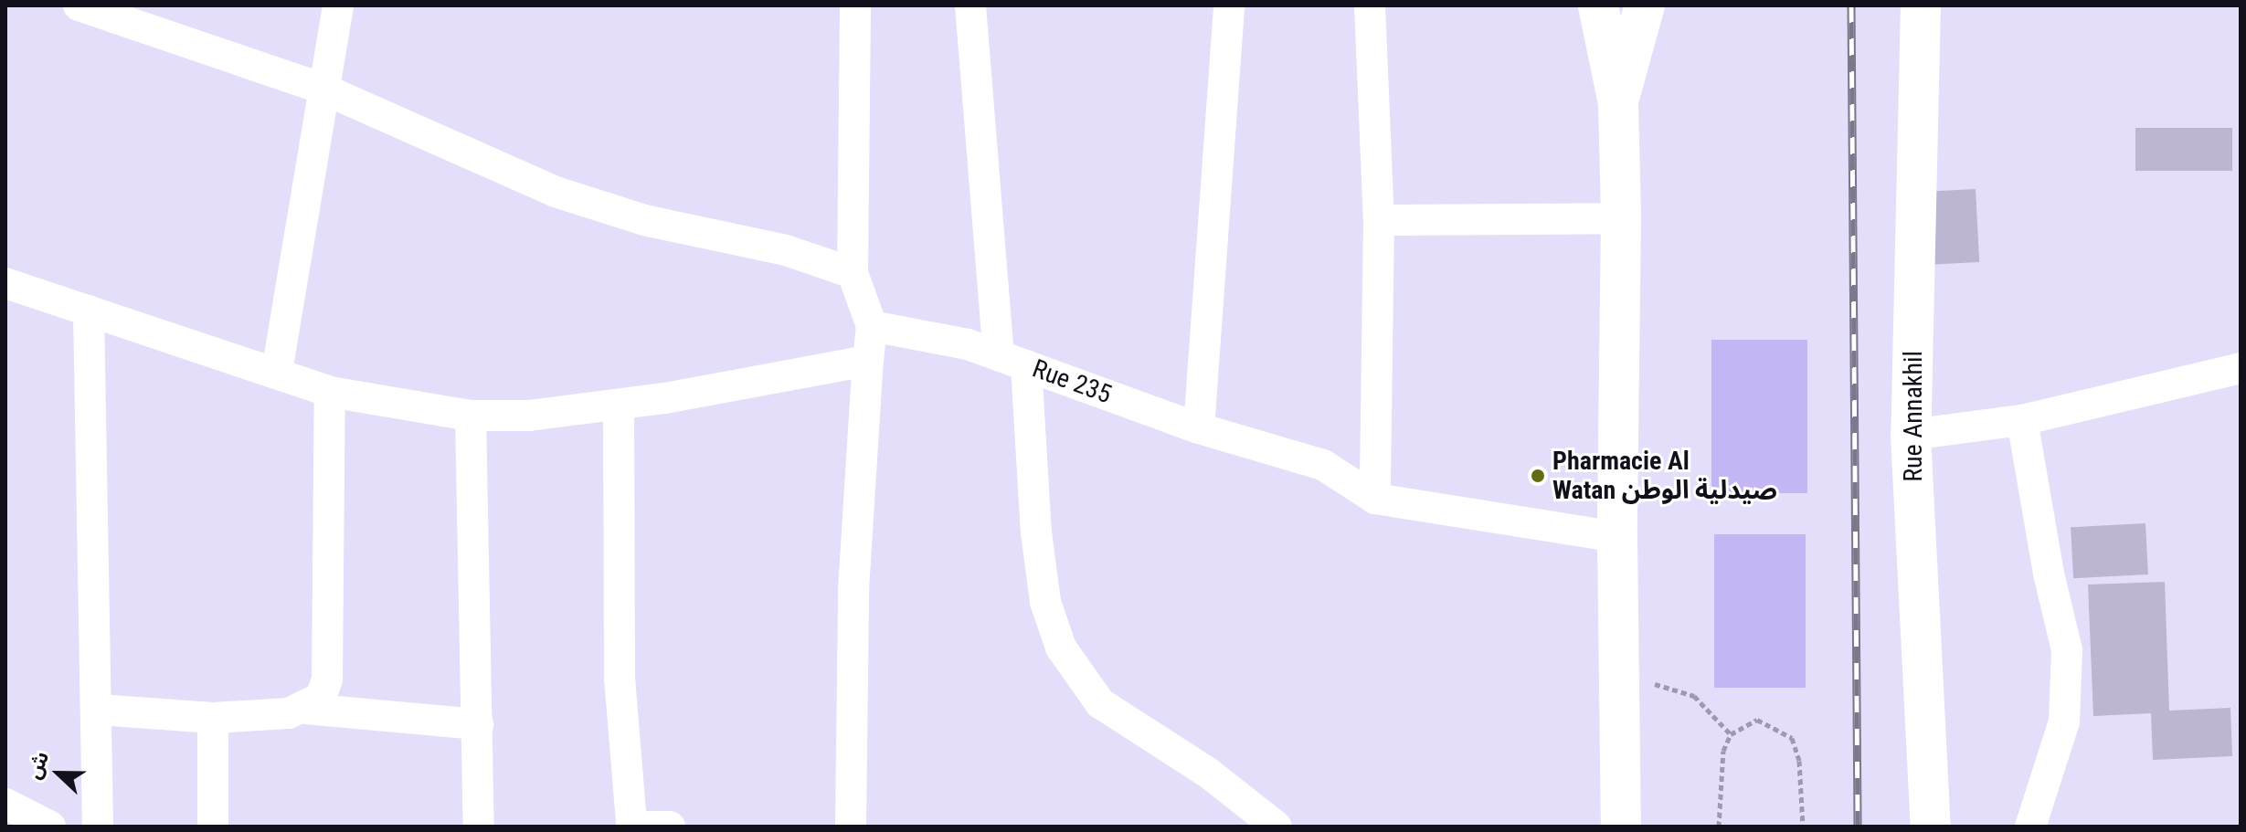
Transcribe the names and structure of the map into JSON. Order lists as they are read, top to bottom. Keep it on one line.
{"streets":{"main road":["Rue Annakhil"],"street":["Rue 235"]},"places":["Pharmacie Al Watan صيدلية الوطن"],"north":"left"}
